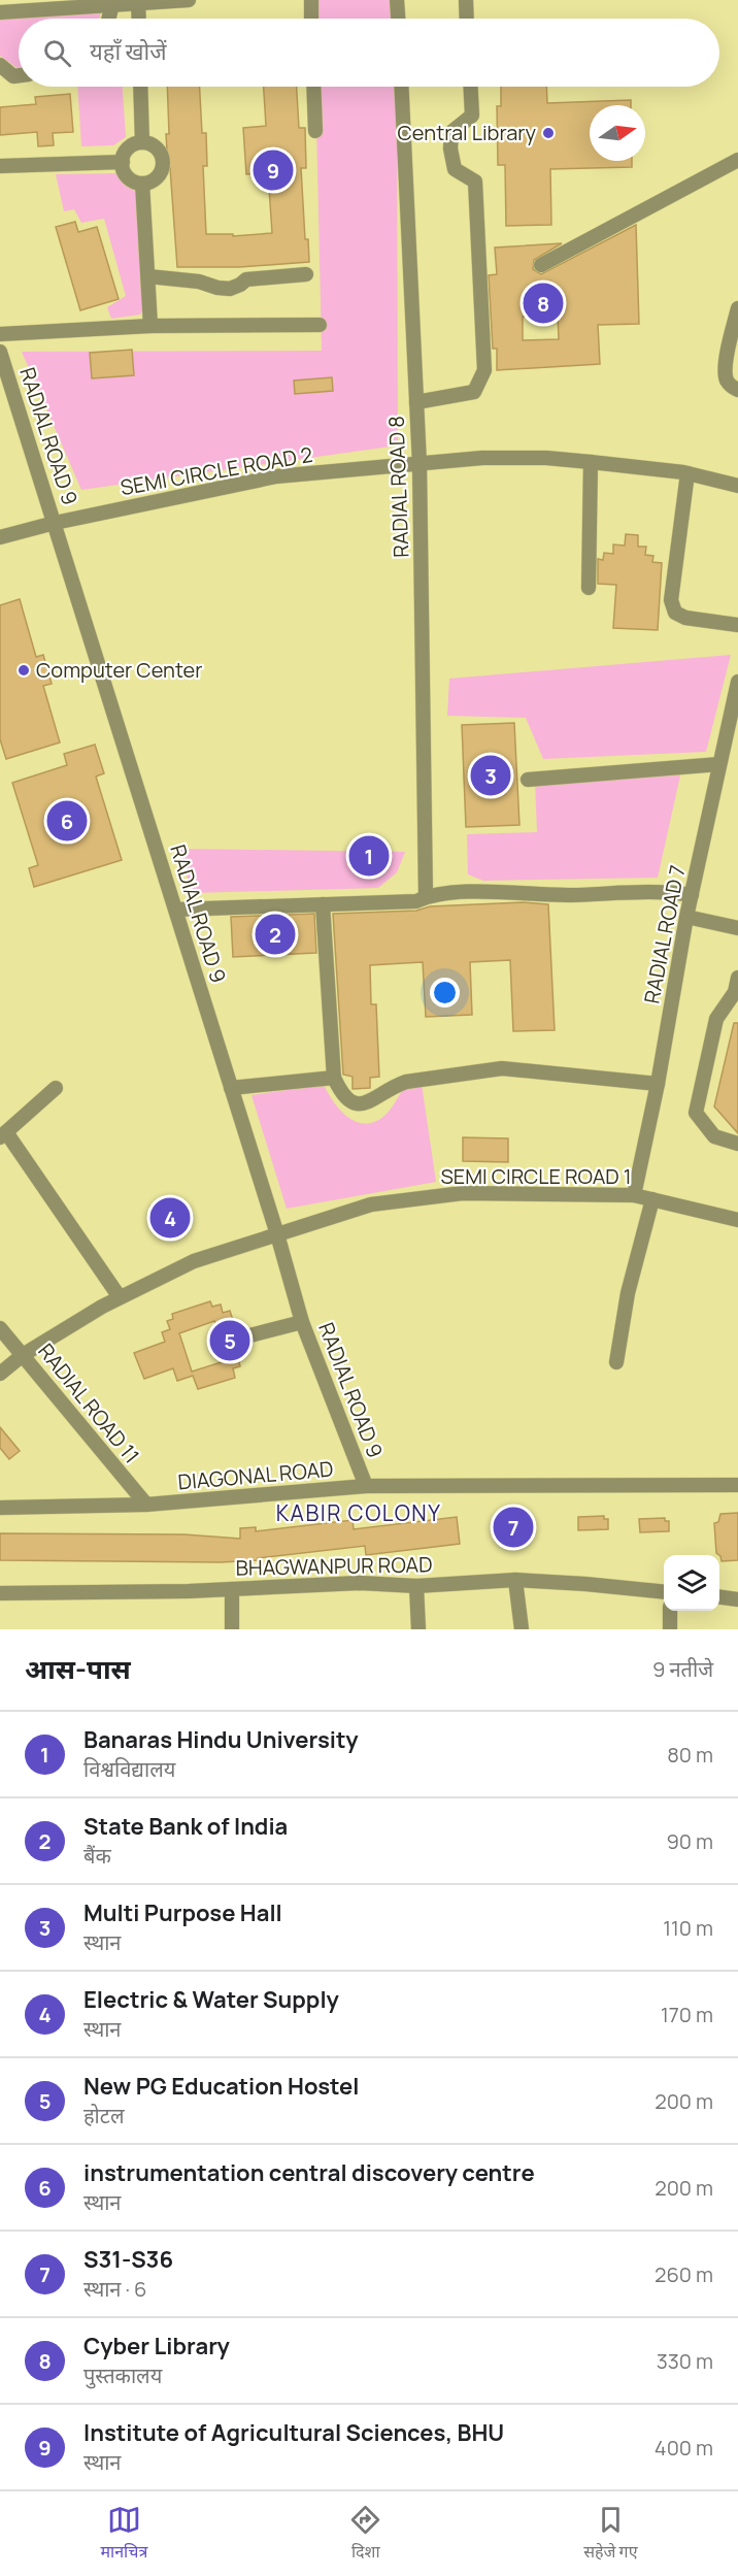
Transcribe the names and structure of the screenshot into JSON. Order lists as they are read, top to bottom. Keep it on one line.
{"streets":{"street":["RADIAL ROAD 9","SEMI CIRCLE ROAD 2","RADIAL ROAD 8","RADIAL ROAD 7","SEMI CIRCLE ROAD 1","RADIAL ROAD 11","DIAGONAL ROAD","BHAGWANPUR ROAD"]},"crossings":[["RADIAL ROAD 9","SEMI CIRCLE ROAD 2"],["RADIAL ROAD 9","SEMI CIRCLE ROAD 1"],["RADIAL ROAD 9","DIAGONAL ROAD"],["SEMI CIRCLE ROAD 2","RADIAL ROAD 8"],["RADIAL ROAD 7","SEMI CIRCLE ROAD 1"],["SEMI CIRCLE ROAD 1","RADIAL ROAD 11"],["RADIAL ROAD 11","DIAGONAL ROAD"]],"districts":["KABIR COLONY"],"places":["Central Library","Computer Center"],"north":"right","page":{"search":"यहाँ खोजें","pins":["9","8","3","6","1","2","4","5","7"],"heading":["आस-पास","9 नतीजे"],"list":[{"mark":"1","name":"Banaras Hindu University","note":"विश्वविद्यालय","value":"80 m"},{"mark":"2","name":"State Bank of India","note":"बैंक","value":"90 m"},{"mark":"3","name":"Multi Purpose Hall","note":"स्थान","value":"110 m"},{"mark":"4","name":"Electric & Water Supply","note":"स्थान","value":"170 m"},{"mark":"5","name":"New PG Education Hostel","note":"होटल","value":"200 m"},{"mark":"6","name":"instrumentation central discovery centre","note":"स्थान","value":"200 m"},{"mark":"7","name":"S31-S36","note":"स्थान · 6","value":"260 m"},{"mark":"8","name":"Cyber Library","note":"पुस्तकालय","value":"330 m"},{"mark":"9","name":"Institute of Agricultural Sciences, BHU","note":"स्थान","value":"400 m"}],"nav":["मानचित्र","दिशा","सहेजे गए"]}}
